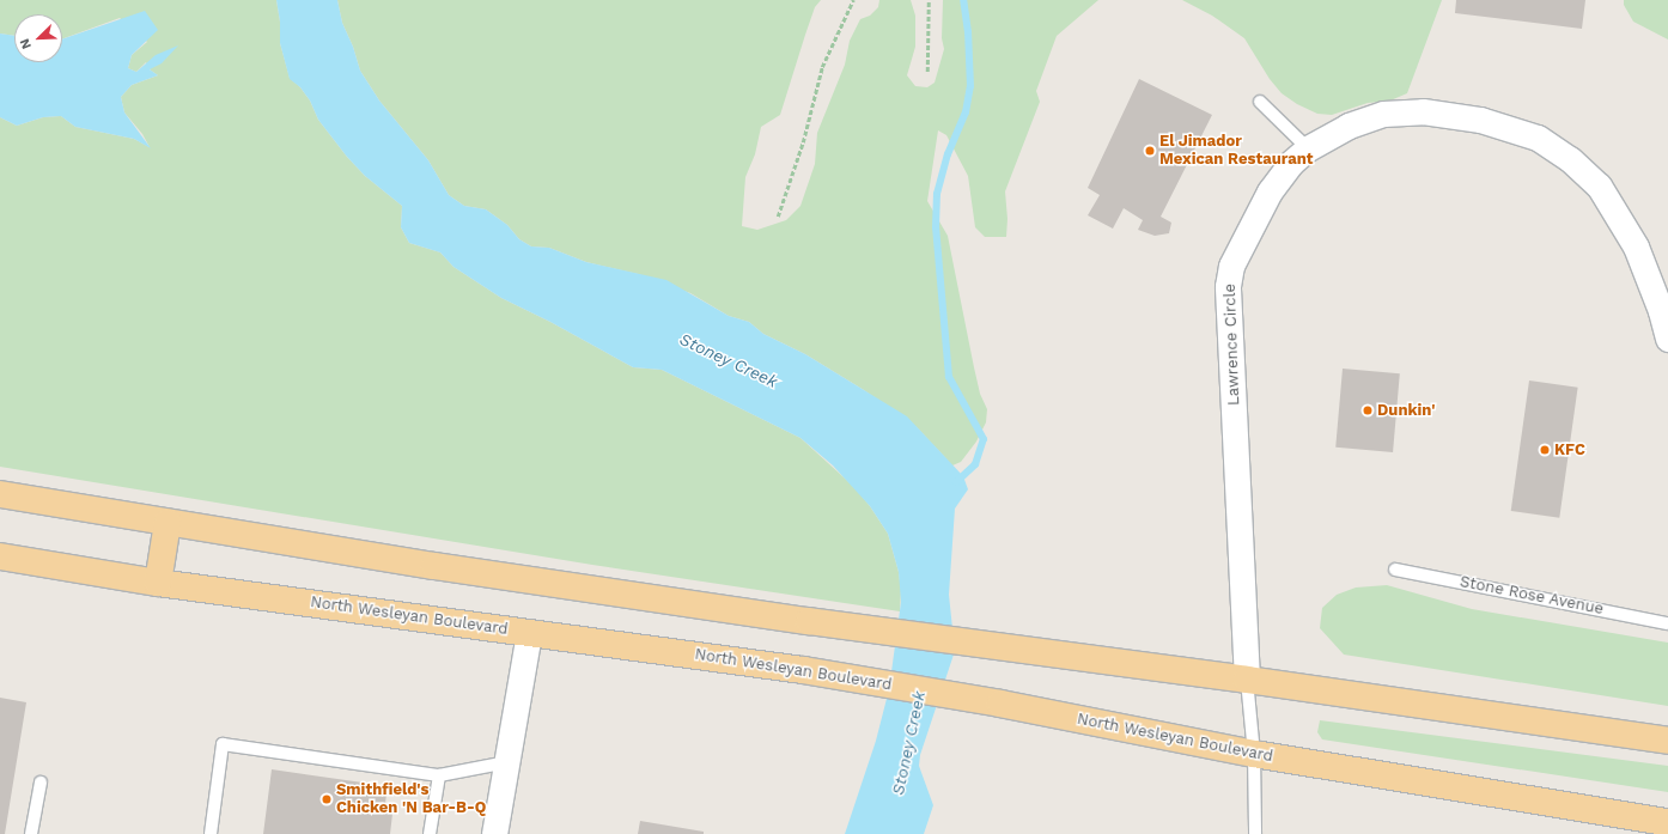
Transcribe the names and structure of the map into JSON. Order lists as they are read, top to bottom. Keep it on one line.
{"streets":{"highway":["North Wesleyan Boulevard"],"street":["Lawrence Circle"],"lane":["Stone Rose Avenue"]},"water":["Stoney Creek"],"places":["El Jimador Mexican Restaurant","Dunkin'","KFC","Smithfield's Chicken 'N Bar-B-Q"],"north":"bottom left"}
